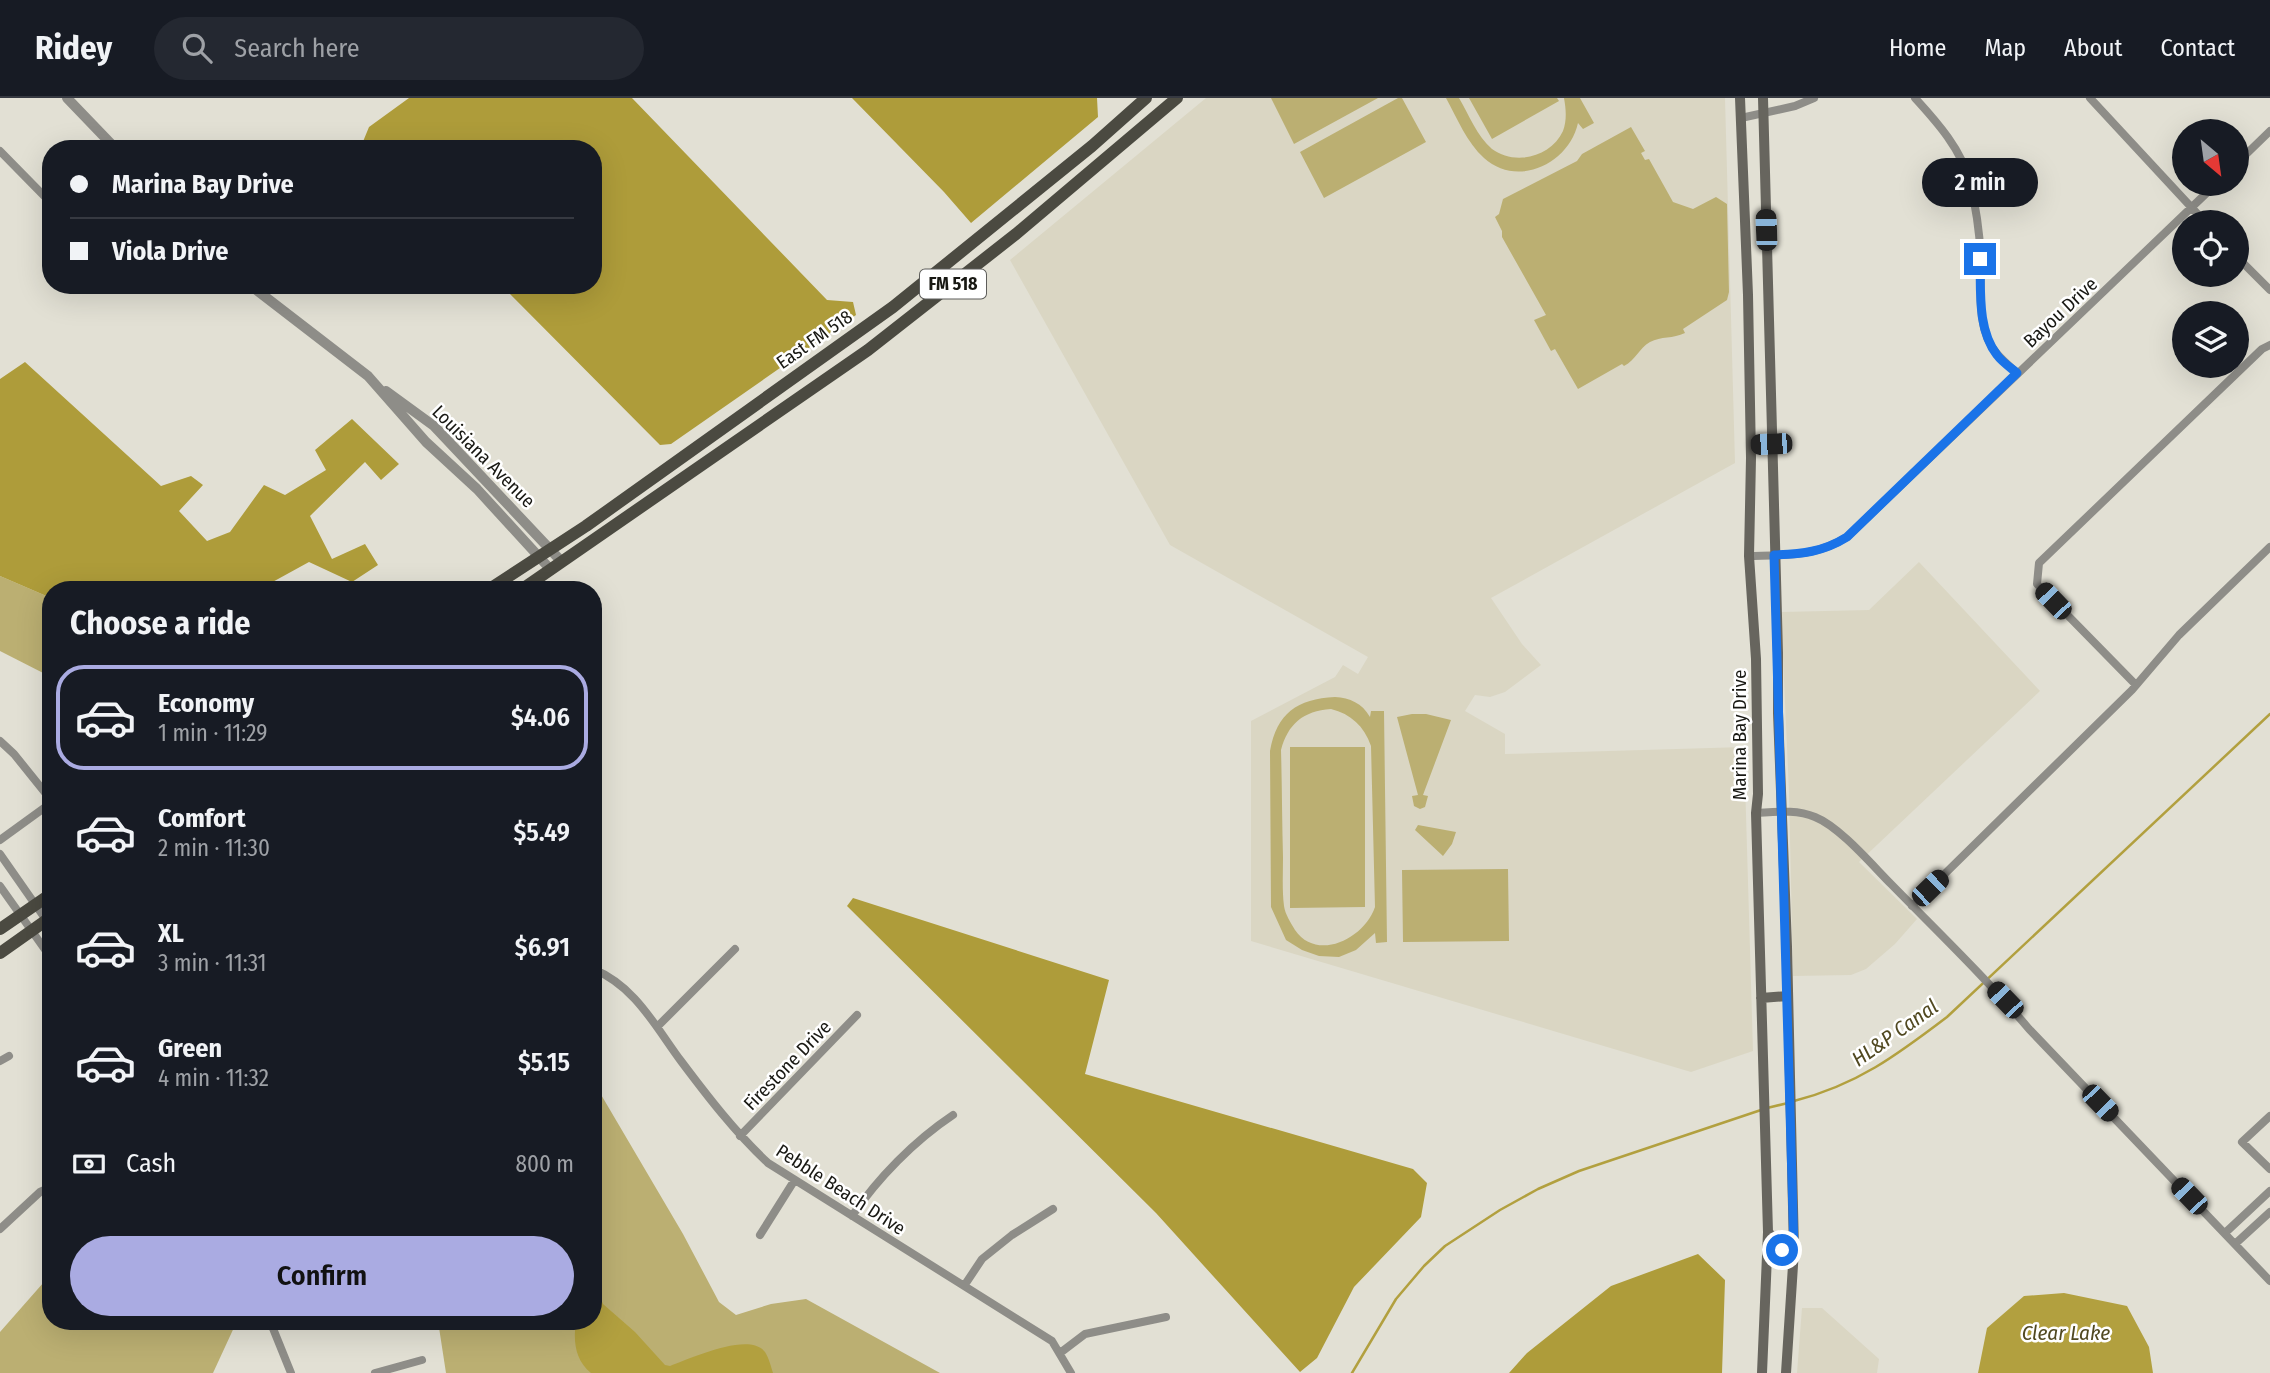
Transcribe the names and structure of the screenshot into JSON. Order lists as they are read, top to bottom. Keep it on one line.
{"streets":{"main road":["FM 518","East FM 518","Marina Bay Drive"],"street":["Bayou Drive","Louisiana Avenue","Firestone Drive","Pebble Beach Drive"]},"crossings":[["Bayou Drive","Marina Bay Drive"],["East FM 518","Louisiana Avenue"],["Firestone Drive","Pebble Beach Drive"]],"water":["HL&P Canal","Clear Lake"],"north":"bottom right","page":{"header":"Ridey","search":"Search here","nav":["Home","Map","About","Contact"],"banner":["Marina Bay Drive","Viola Drive"],"bubble":"2 min","heading":"Choose a ride","list":[{"name":"Economy","note":"1 min · 11:29","value":"$4.06"},{"name":"Comfort","note":"2 min · 11:30","value":"$5.49"},{"name":"XL","note":"3 min · 11:31","value":"$6.91"},{"name":"Green","note":"4 min · 11:32","value":"$5.15"}],"pay":["Cash","800 m"],"buttons":"Confirm"}}
